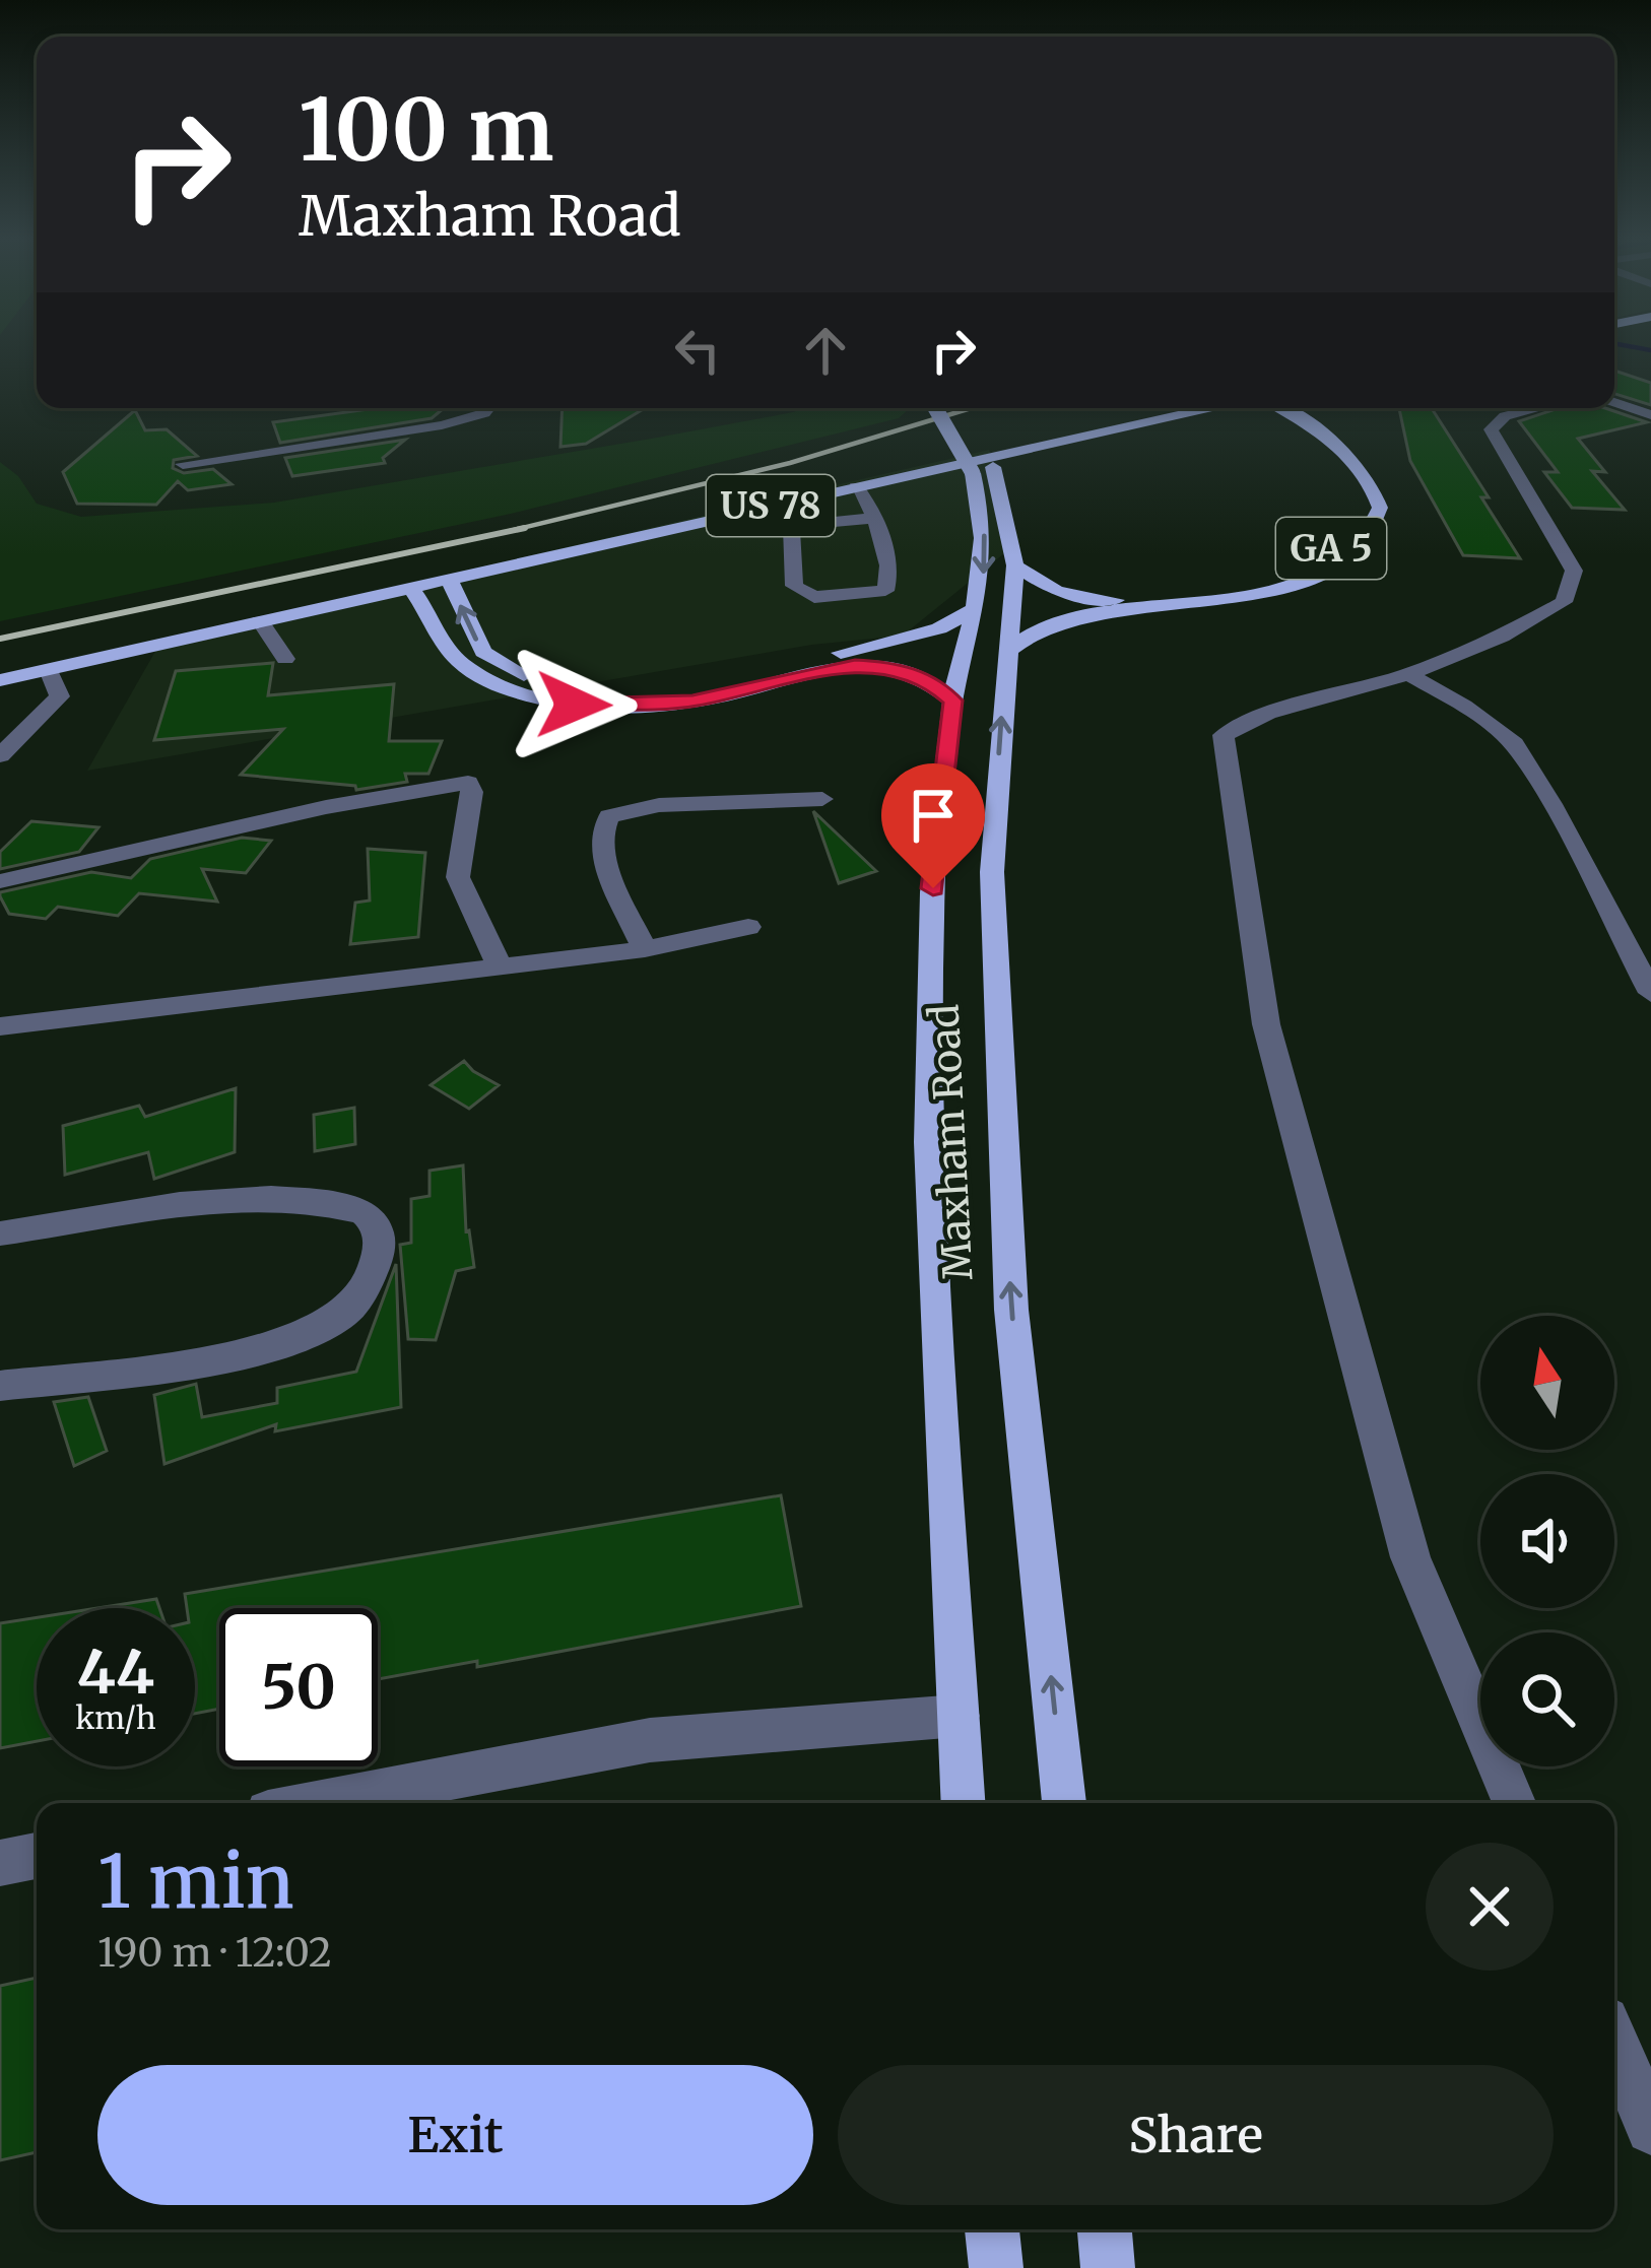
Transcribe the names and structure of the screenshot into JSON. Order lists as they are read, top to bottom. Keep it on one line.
{"streets":{"main road":["US 78","GA 5","Maxham Road"]},"crossings":[["GA 5","Maxham Road"]],"north":"top","page":{"turn":["100 m","Maxham Road"],"speed":"44 km/h","limit":"50","heading":["1 min","190 m · 12:02"],"buttons":["Exit","Share"]}}
